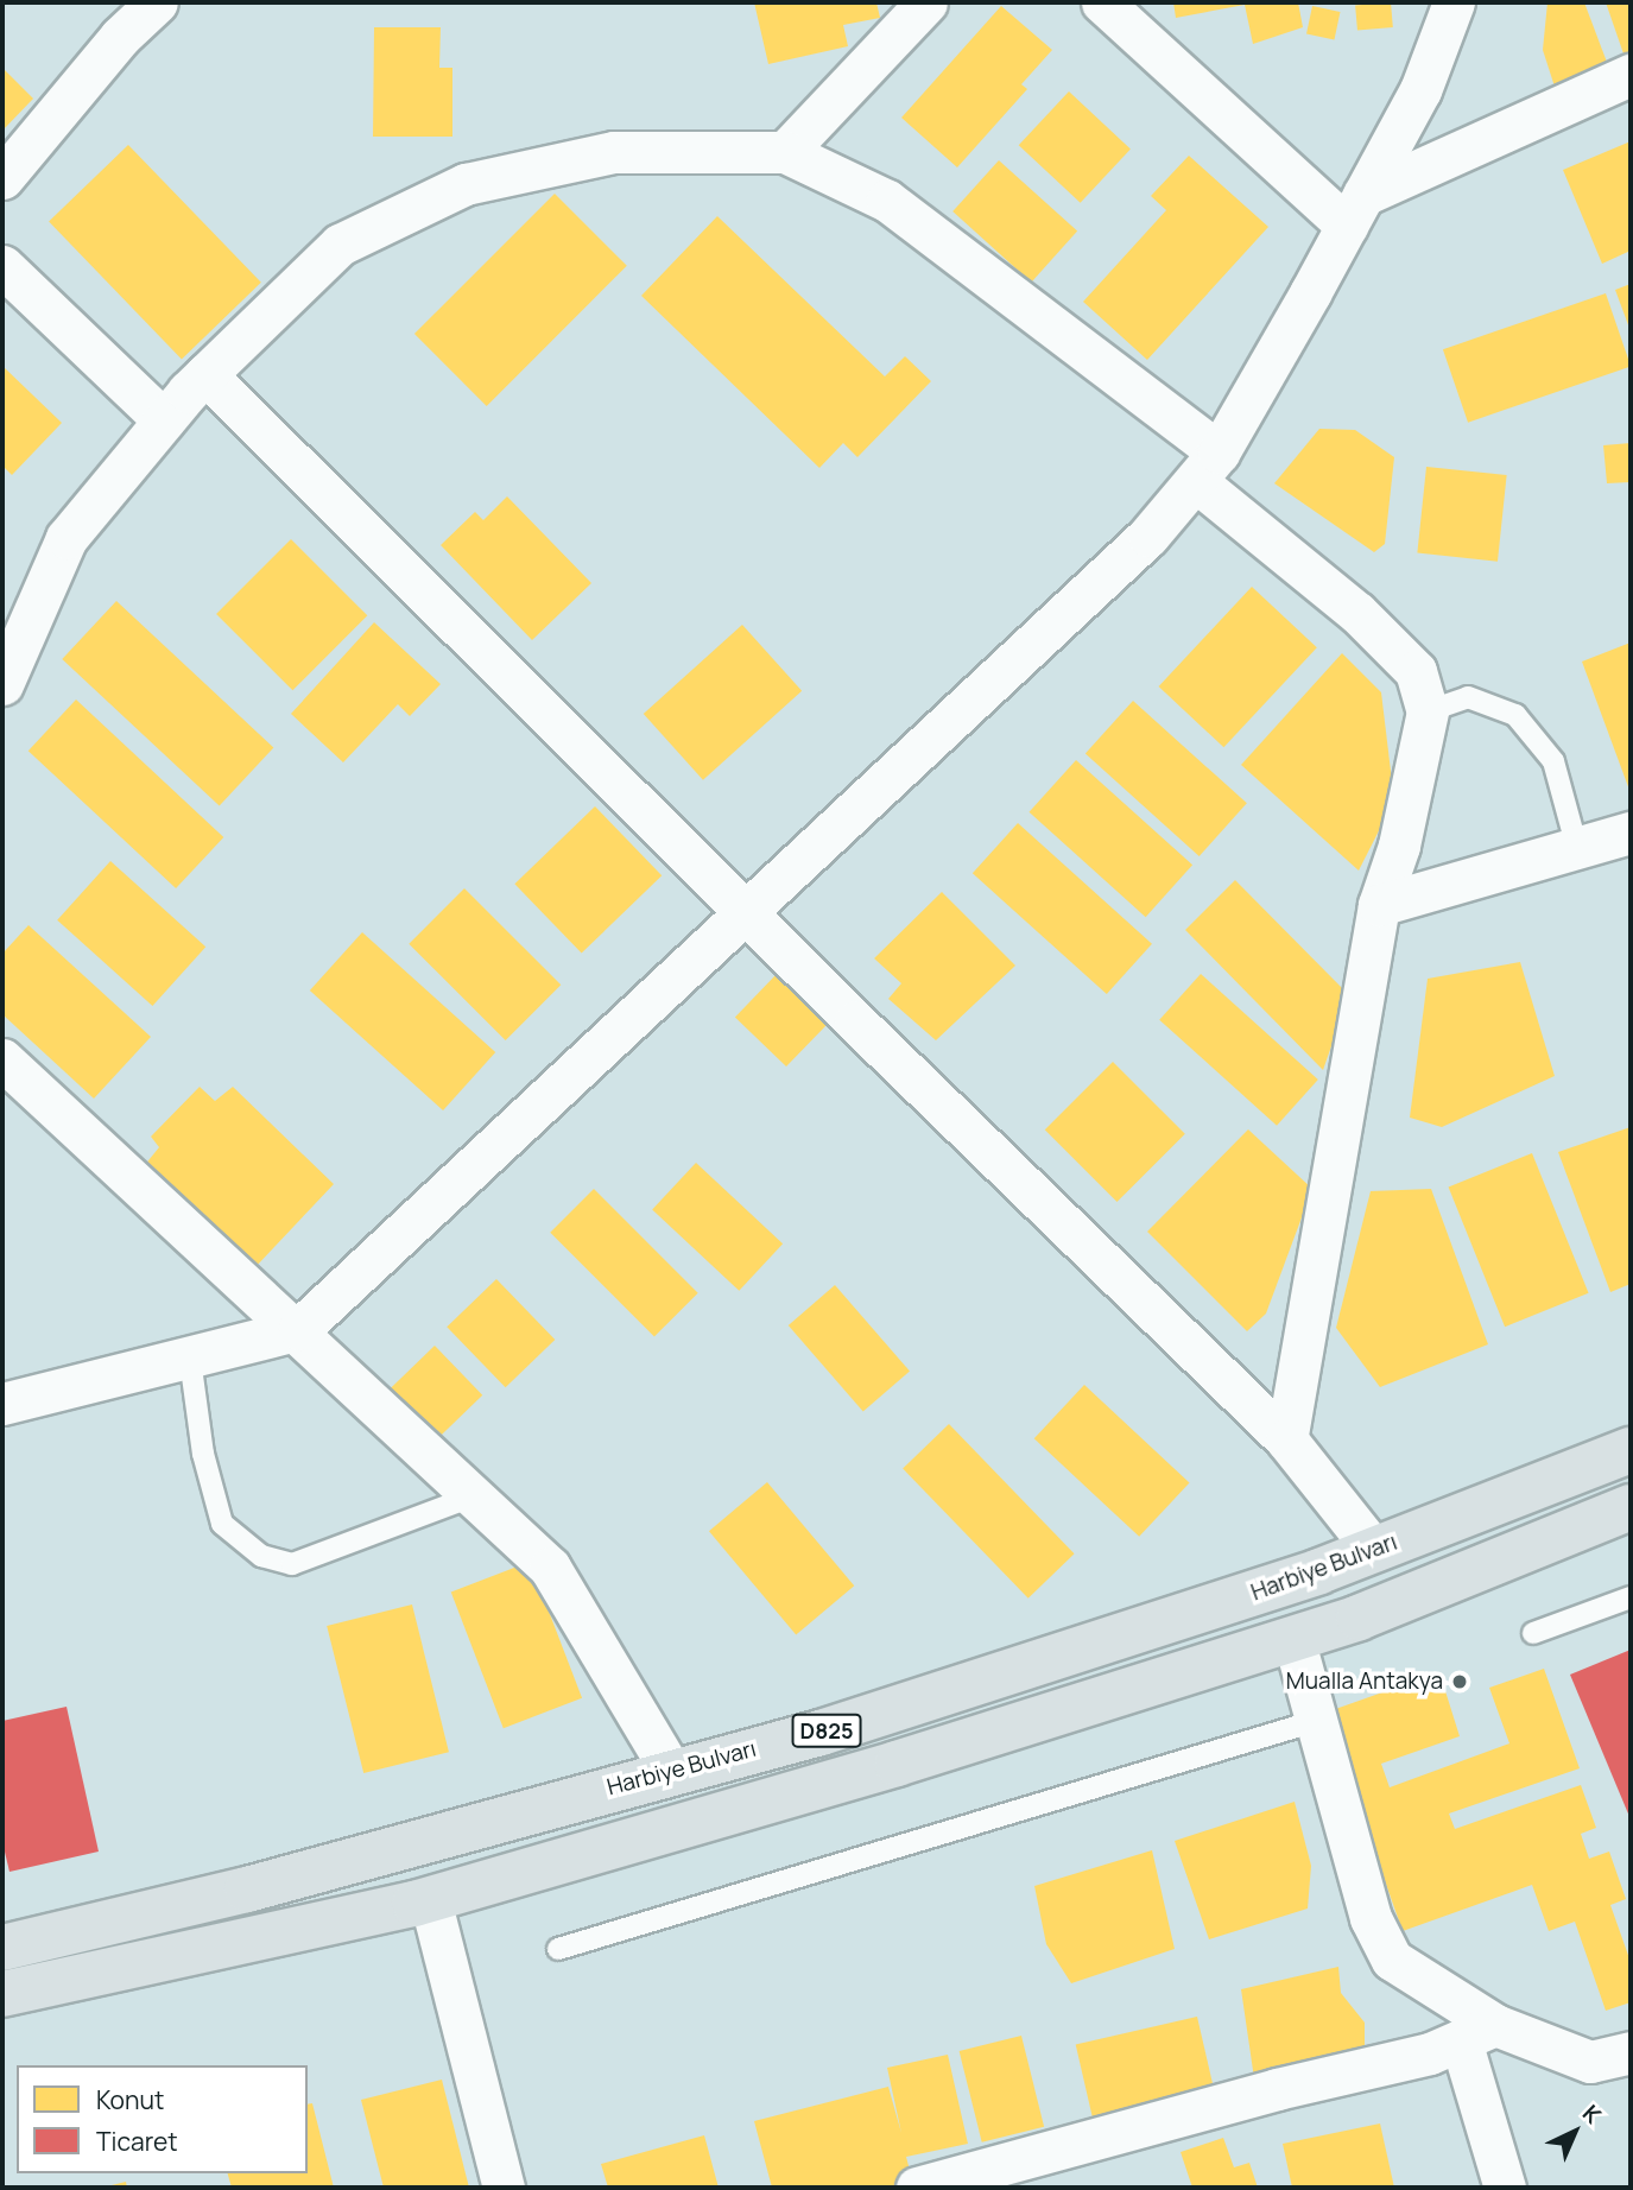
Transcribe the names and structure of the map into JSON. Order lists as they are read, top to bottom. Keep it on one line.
{"streets":{"main road":["Harbiye Bulvarı","D825"]},"places":["Mualla Antakya"],"legend":["Konut","Ticaret"],"north":"top right"}
